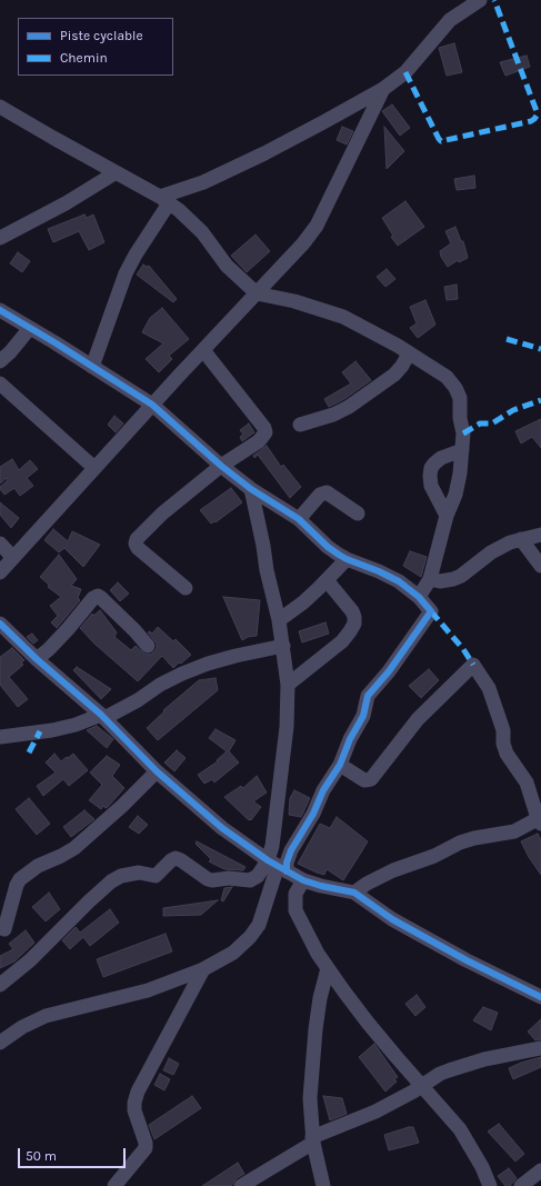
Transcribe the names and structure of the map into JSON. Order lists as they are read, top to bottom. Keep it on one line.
{"legend":["Piste cyclable","Chemin"],"scale_bar":"50 m"}
